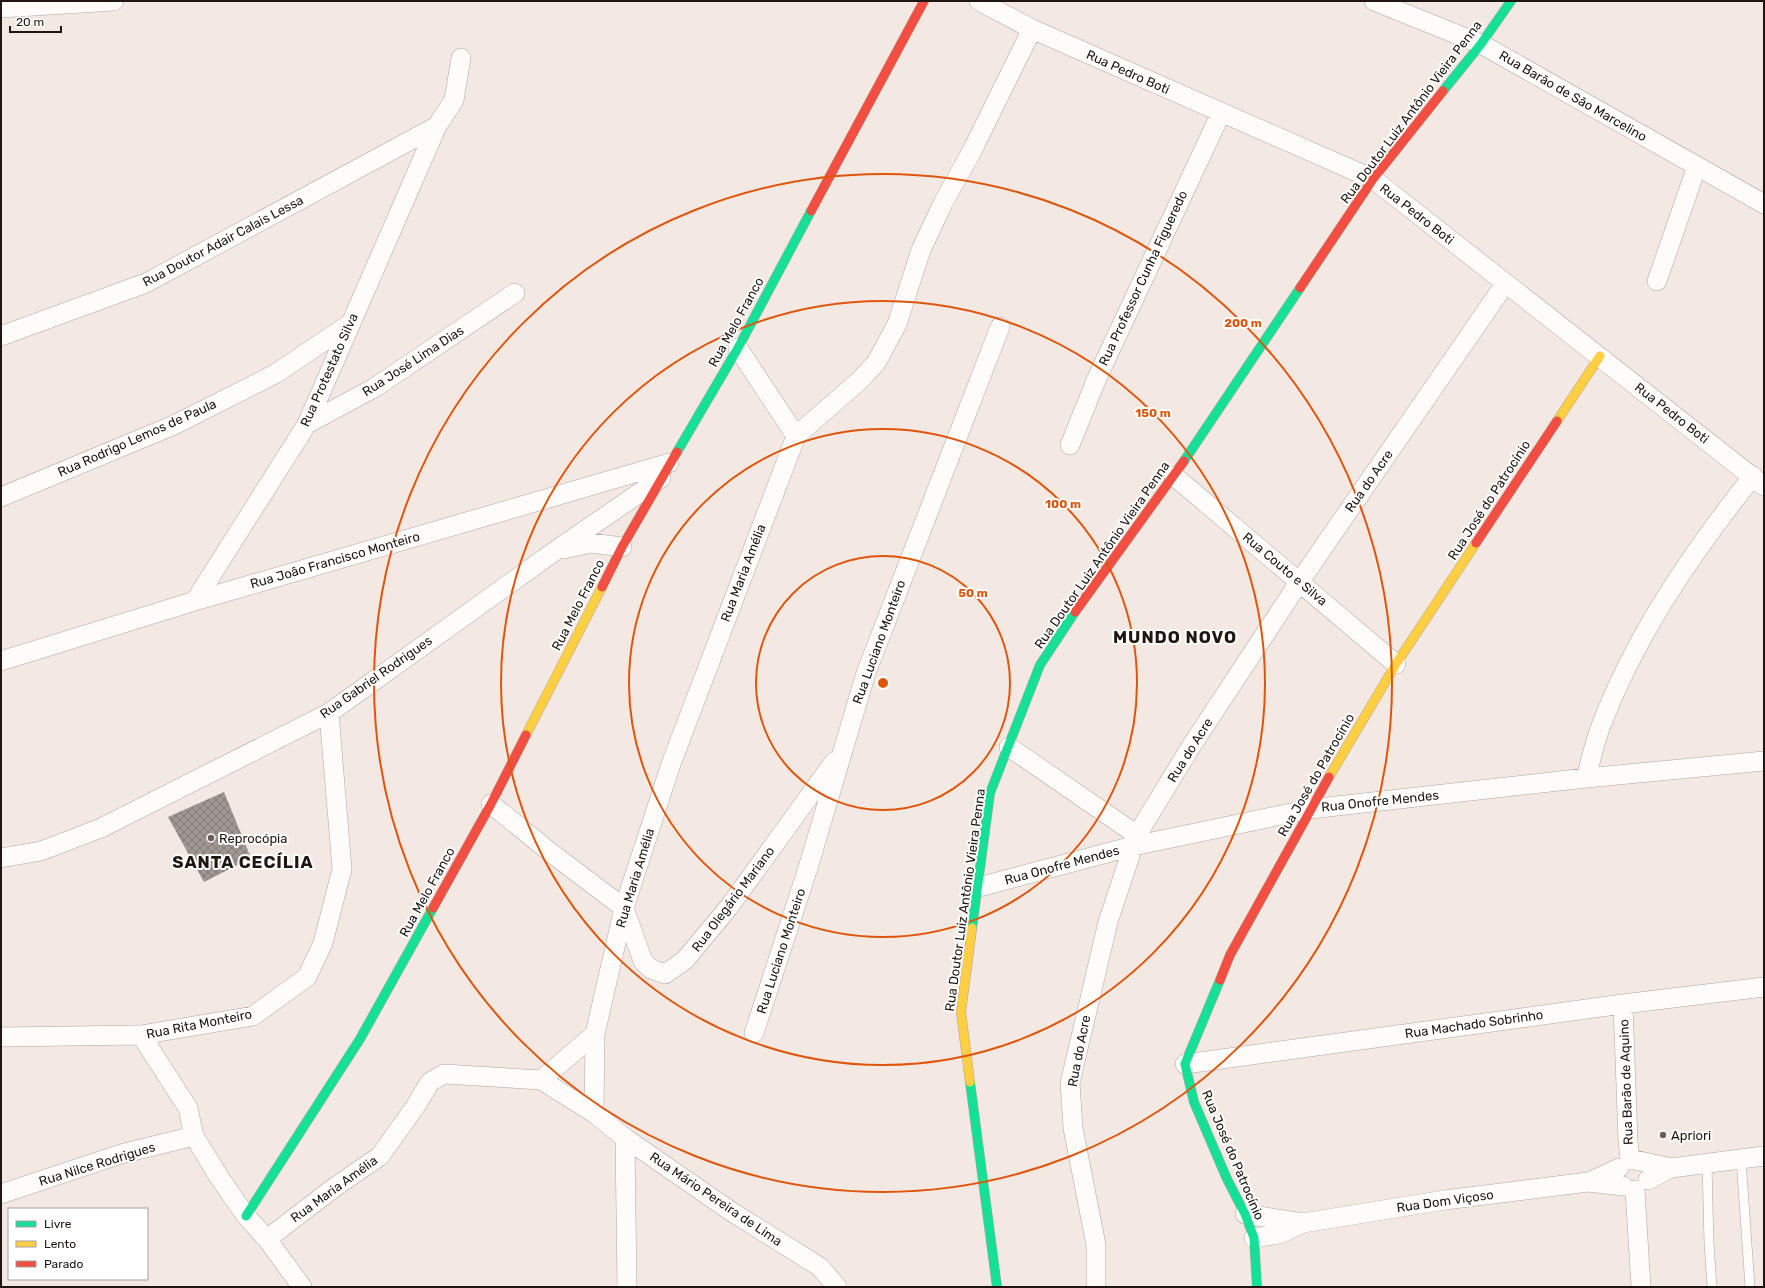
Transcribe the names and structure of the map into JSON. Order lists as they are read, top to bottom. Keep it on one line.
{"streets":{"street":["Rua Pedro Boti","Rua Barão de São Marcelino","Rua Doutor Luiz Antônio Vieira Penna","Rua Doutor Adair Calais Lessa","Rua Professor Cunha Figueredo","Rua Melo Franco","Rua José Lima Dias","Rua Protestato Silva","Rua Rodrigo Lemos de Paula","Rua do Acre","Rua José do Patrocínio","Rua João Francisco Monteiro","Rua Couto e Silva","Rua Maria Amélia","Rua Luciano Monteiro","Rua Gabriel Rodrigues","Rua Onofre Mendes","Rua Olegário Mariano","Rua Rita Monteiro","Rua Machado Sobrinho","Rua Barão de Aquino","Rua Nilce Rodrigues","Rua Mário Pereira de Lima","Rua Dom Viçoso"]},"crossings":[["Rua Pedro Boti","Rua Doutor Luiz Antônio Vieira Penna"],["Rua Pedro Boti","Rua Professor Cunha Figueredo"],["Rua Pedro Boti","Rua do Acre"],["Rua Pedro Boti","Rua José do Patrocínio"],["Rua Barão de São Marcelino","Rua Doutor Luiz Antônio Vieira Penna"],["Rua Doutor Luiz Antônio Vieira Penna","Rua Couto e Silva"],["Rua Doutor Luiz Antônio Vieira Penna","Rua Onofre Mendes"],["Rua Doutor Adair Calais Lessa","Rua Protestato Silva"],["Rua Melo Franco","Rua João Francisco Monteiro"],["Rua Melo Franco","Rua Gabriel Rodrigues"],["Rua José Lima Dias","Rua Protestato Silva"],["Rua Protestato Silva","Rua Rodrigo Lemos de Paula"],["Rua Protestato Silva","Rua João Francisco Monteiro"],["Rua do Acre","Rua Couto e Silva"],["Rua do Acre","Rua Onofre Mendes"],["Rua José do Patrocínio","Rua Couto e Silva"],["Rua José do Patrocínio","Rua Onofre Mendes"],["Rua José do Patrocínio","Rua Machado Sobrinho"],["Rua José do Patrocínio","Rua Dom Viçoso"],["Rua João Francisco Monteiro","Rua Gabriel Rodrigues"],["Rua Maria Amélia","Rua Olegário Mariano"],["Rua Maria Amélia","Rua Mário Pereira de Lima"],["Rua Luciano Monteiro","Rua Olegário Mariano"],["Rua Gabriel Rodrigues","Rua Rita Monteiro"],["Rua Machado Sobrinho","Rua Barão de Aquino"],["Rua Barão de Aquino","Rua Dom Viçoso"]],"districts":["MUNDO NOVO","SANTA CECÍLIA"],"places":["Reprocópia","Apriori"],"legend":["Livre","Lento","Parado"],"scale_bar":"20 m","rings":["200 m","150 m","100 m","50 m"]}
